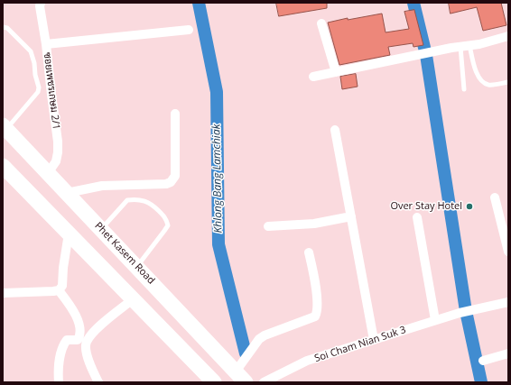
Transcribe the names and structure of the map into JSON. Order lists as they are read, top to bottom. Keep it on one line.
{"streets":{"main road":["Phet Kasem Road"],"street":["ซอยเพชรเกษม 2/1","Soi Cham Nian Suk 3"]},"crossings":[["ซอยเพชรเกษม 2/1","Phet Kasem Road"]],"water":["Khlong Bang Lamchiak"],"places":["Over Stay Hotel"]}
